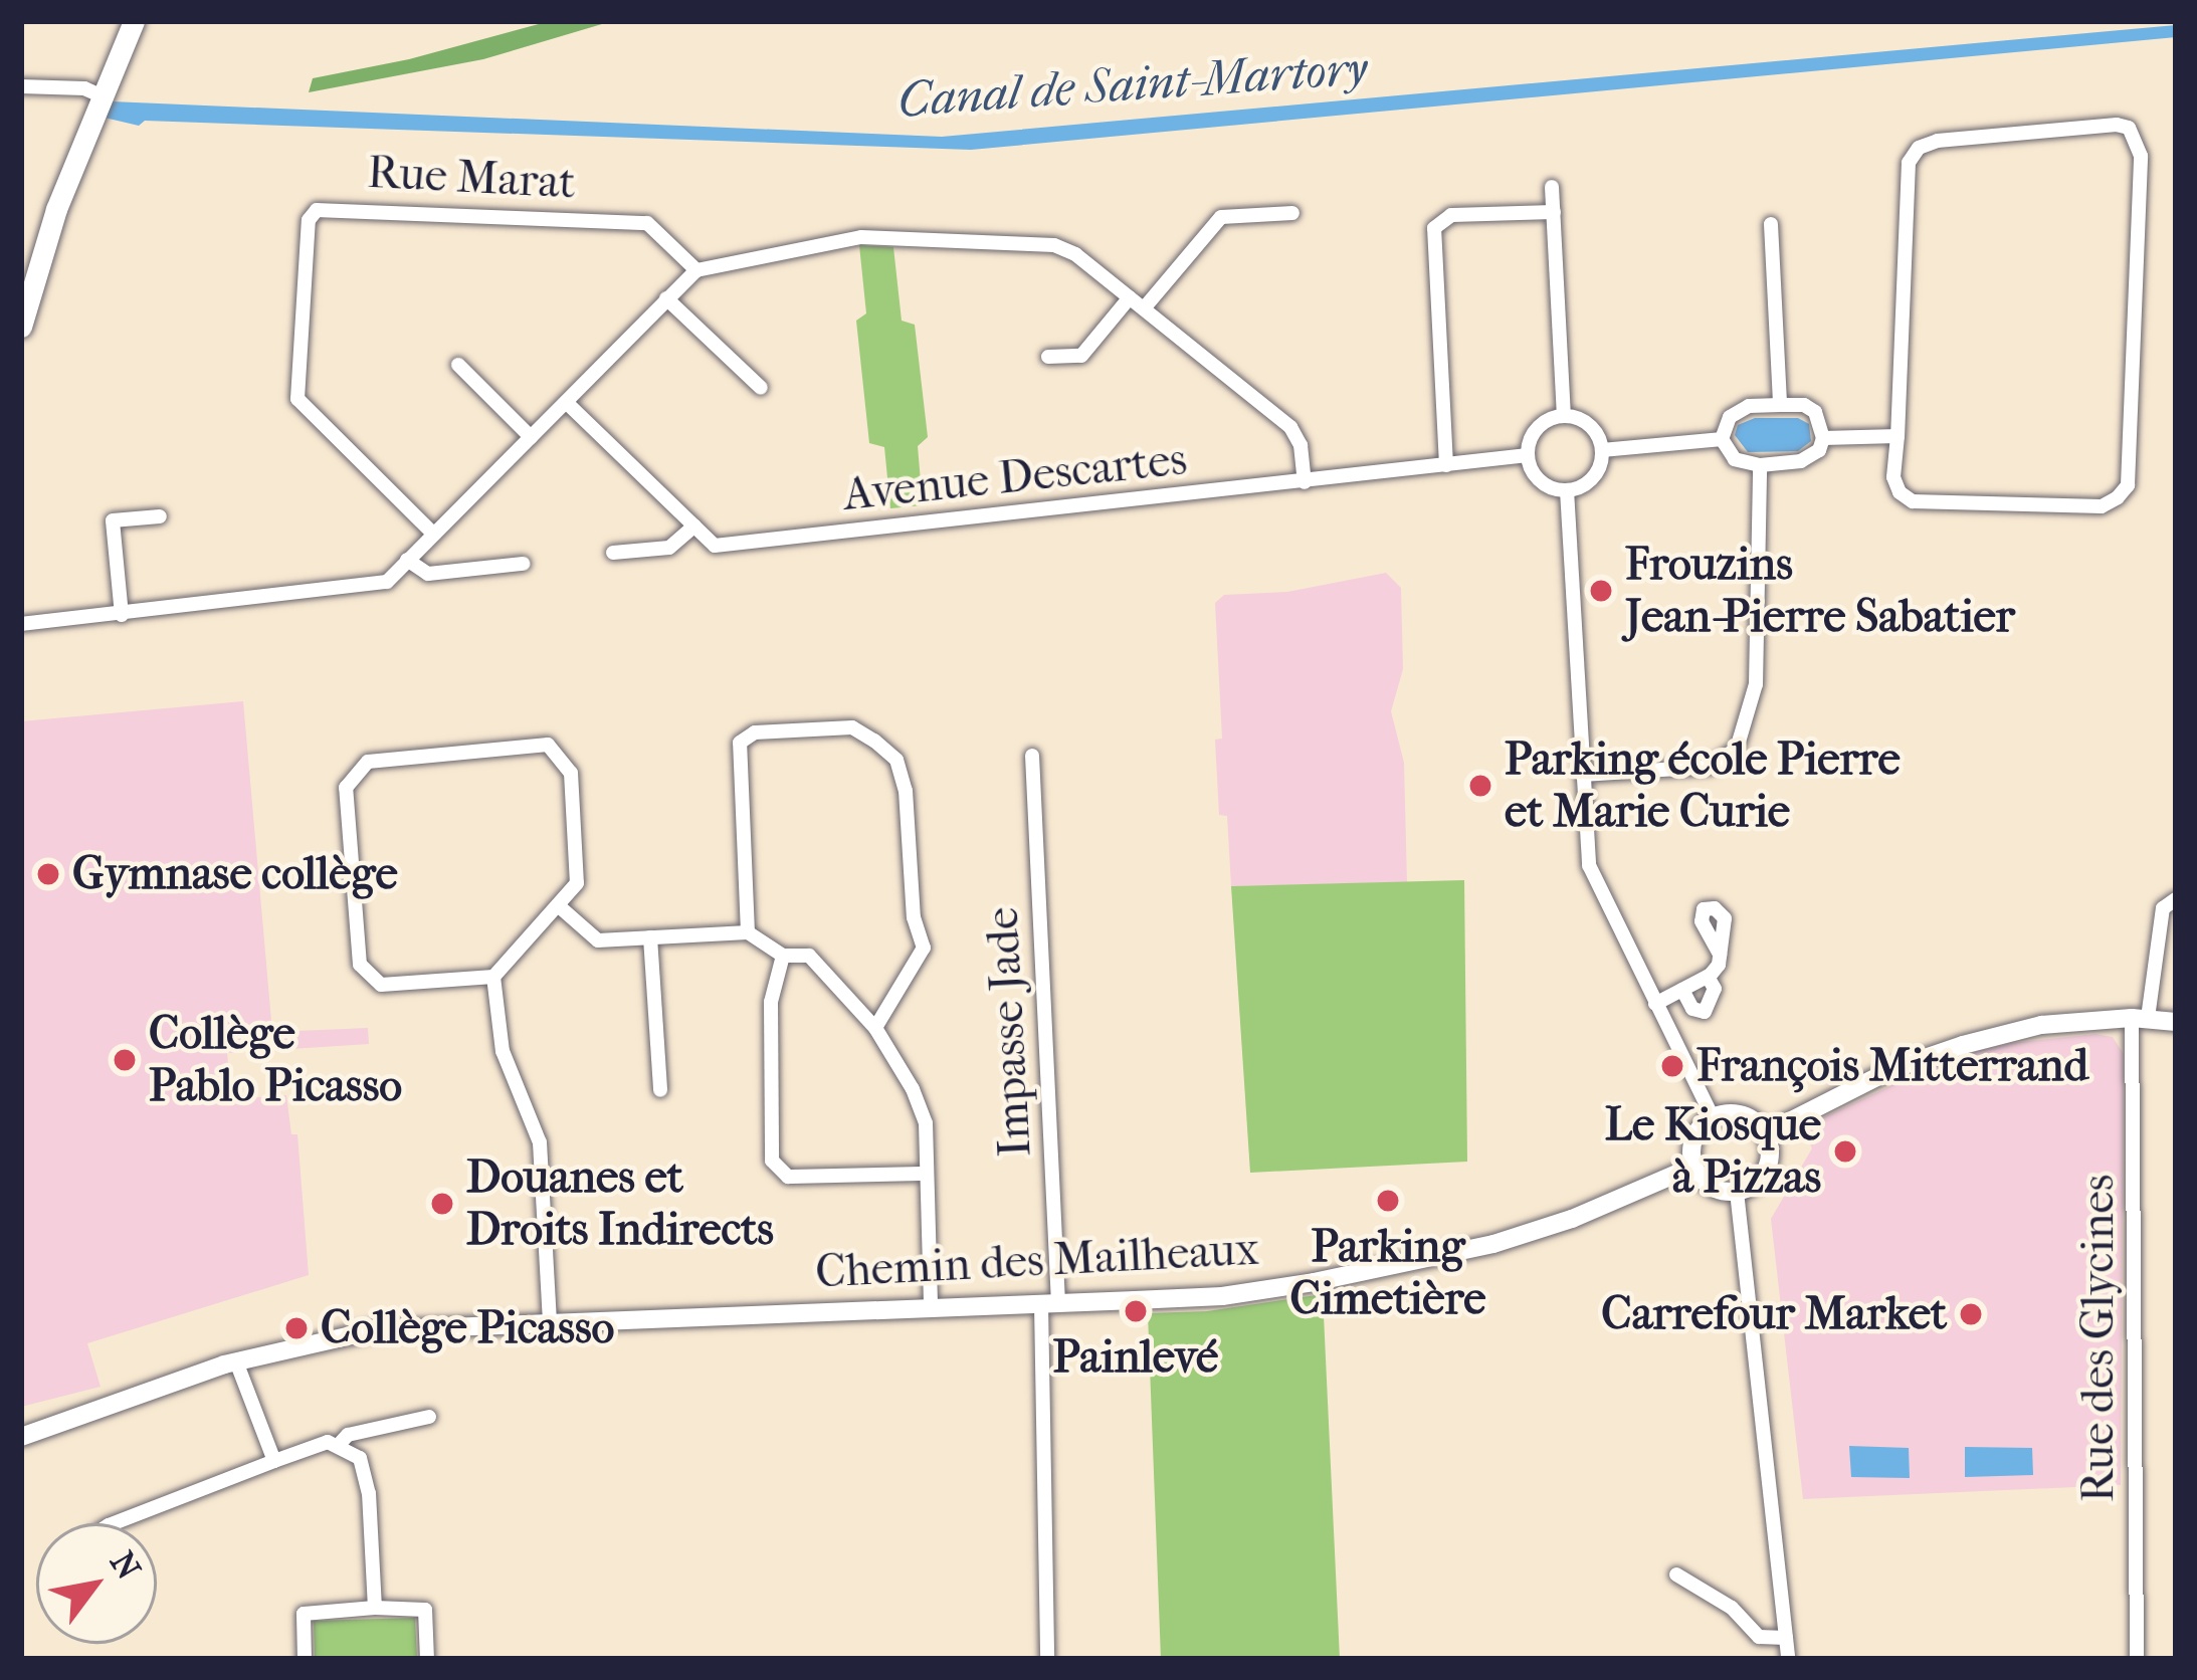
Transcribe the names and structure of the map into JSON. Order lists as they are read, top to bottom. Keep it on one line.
{"streets":{"street":["Rue Marat","Avenue Descartes","Impasse Jade","Chemin des Mailheaux","Rue des Glycines"]},"crossings":[["Impasse Jade","Chemin des Mailheaux"]],"water":["Canal de Saint-Martory"],"places":["Frouzins Jean-Pierre Sabatier","Parking école Pierre et Marie Curie","Gymnase collège","Collège Pablo Picasso","François Mitterrand","Le Kiosque à Pizzas","Parking Cimetière","Douanes et Droits Indirects","Painlevé","Carrefour Market","Collège Picasso"],"north":"top right"}
